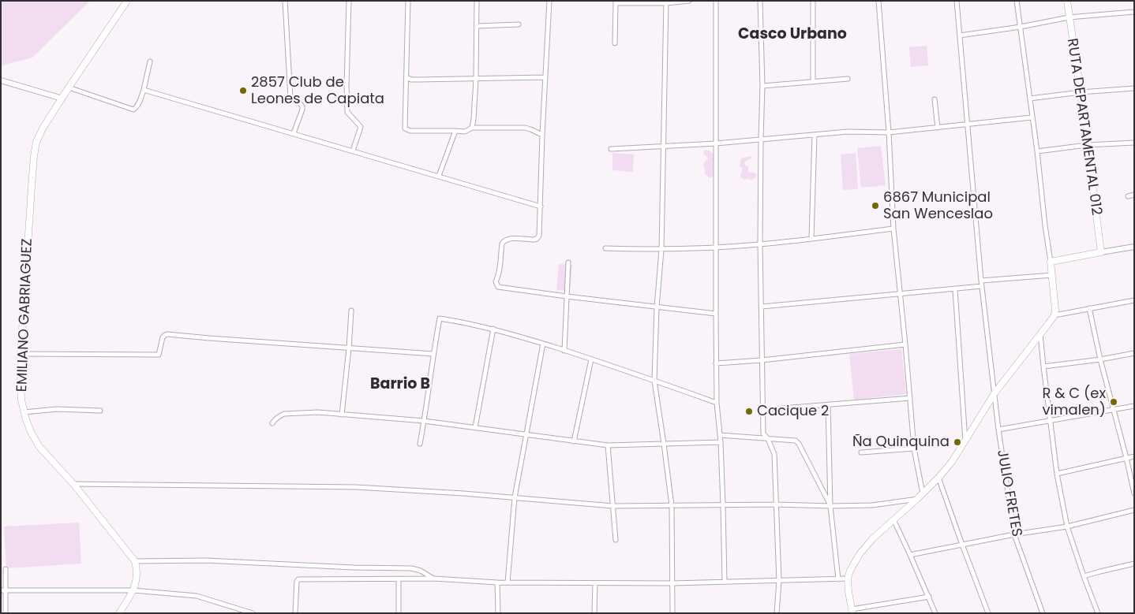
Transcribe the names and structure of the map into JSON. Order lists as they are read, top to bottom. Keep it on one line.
{"streets":{"main road":["RUTA DEPARTAMENTAL 012","EMILIANO GABRIAGUEZ"],"street":["JULIO FRETES"]},"districts":["Casco Urbano","Barrio B"],"places":["2857 Club de Leones de Capiata","6867 Municipal San Wenceslao","R & C (ex vimalen)","Cacique 2","Ña Quinquina"]}
